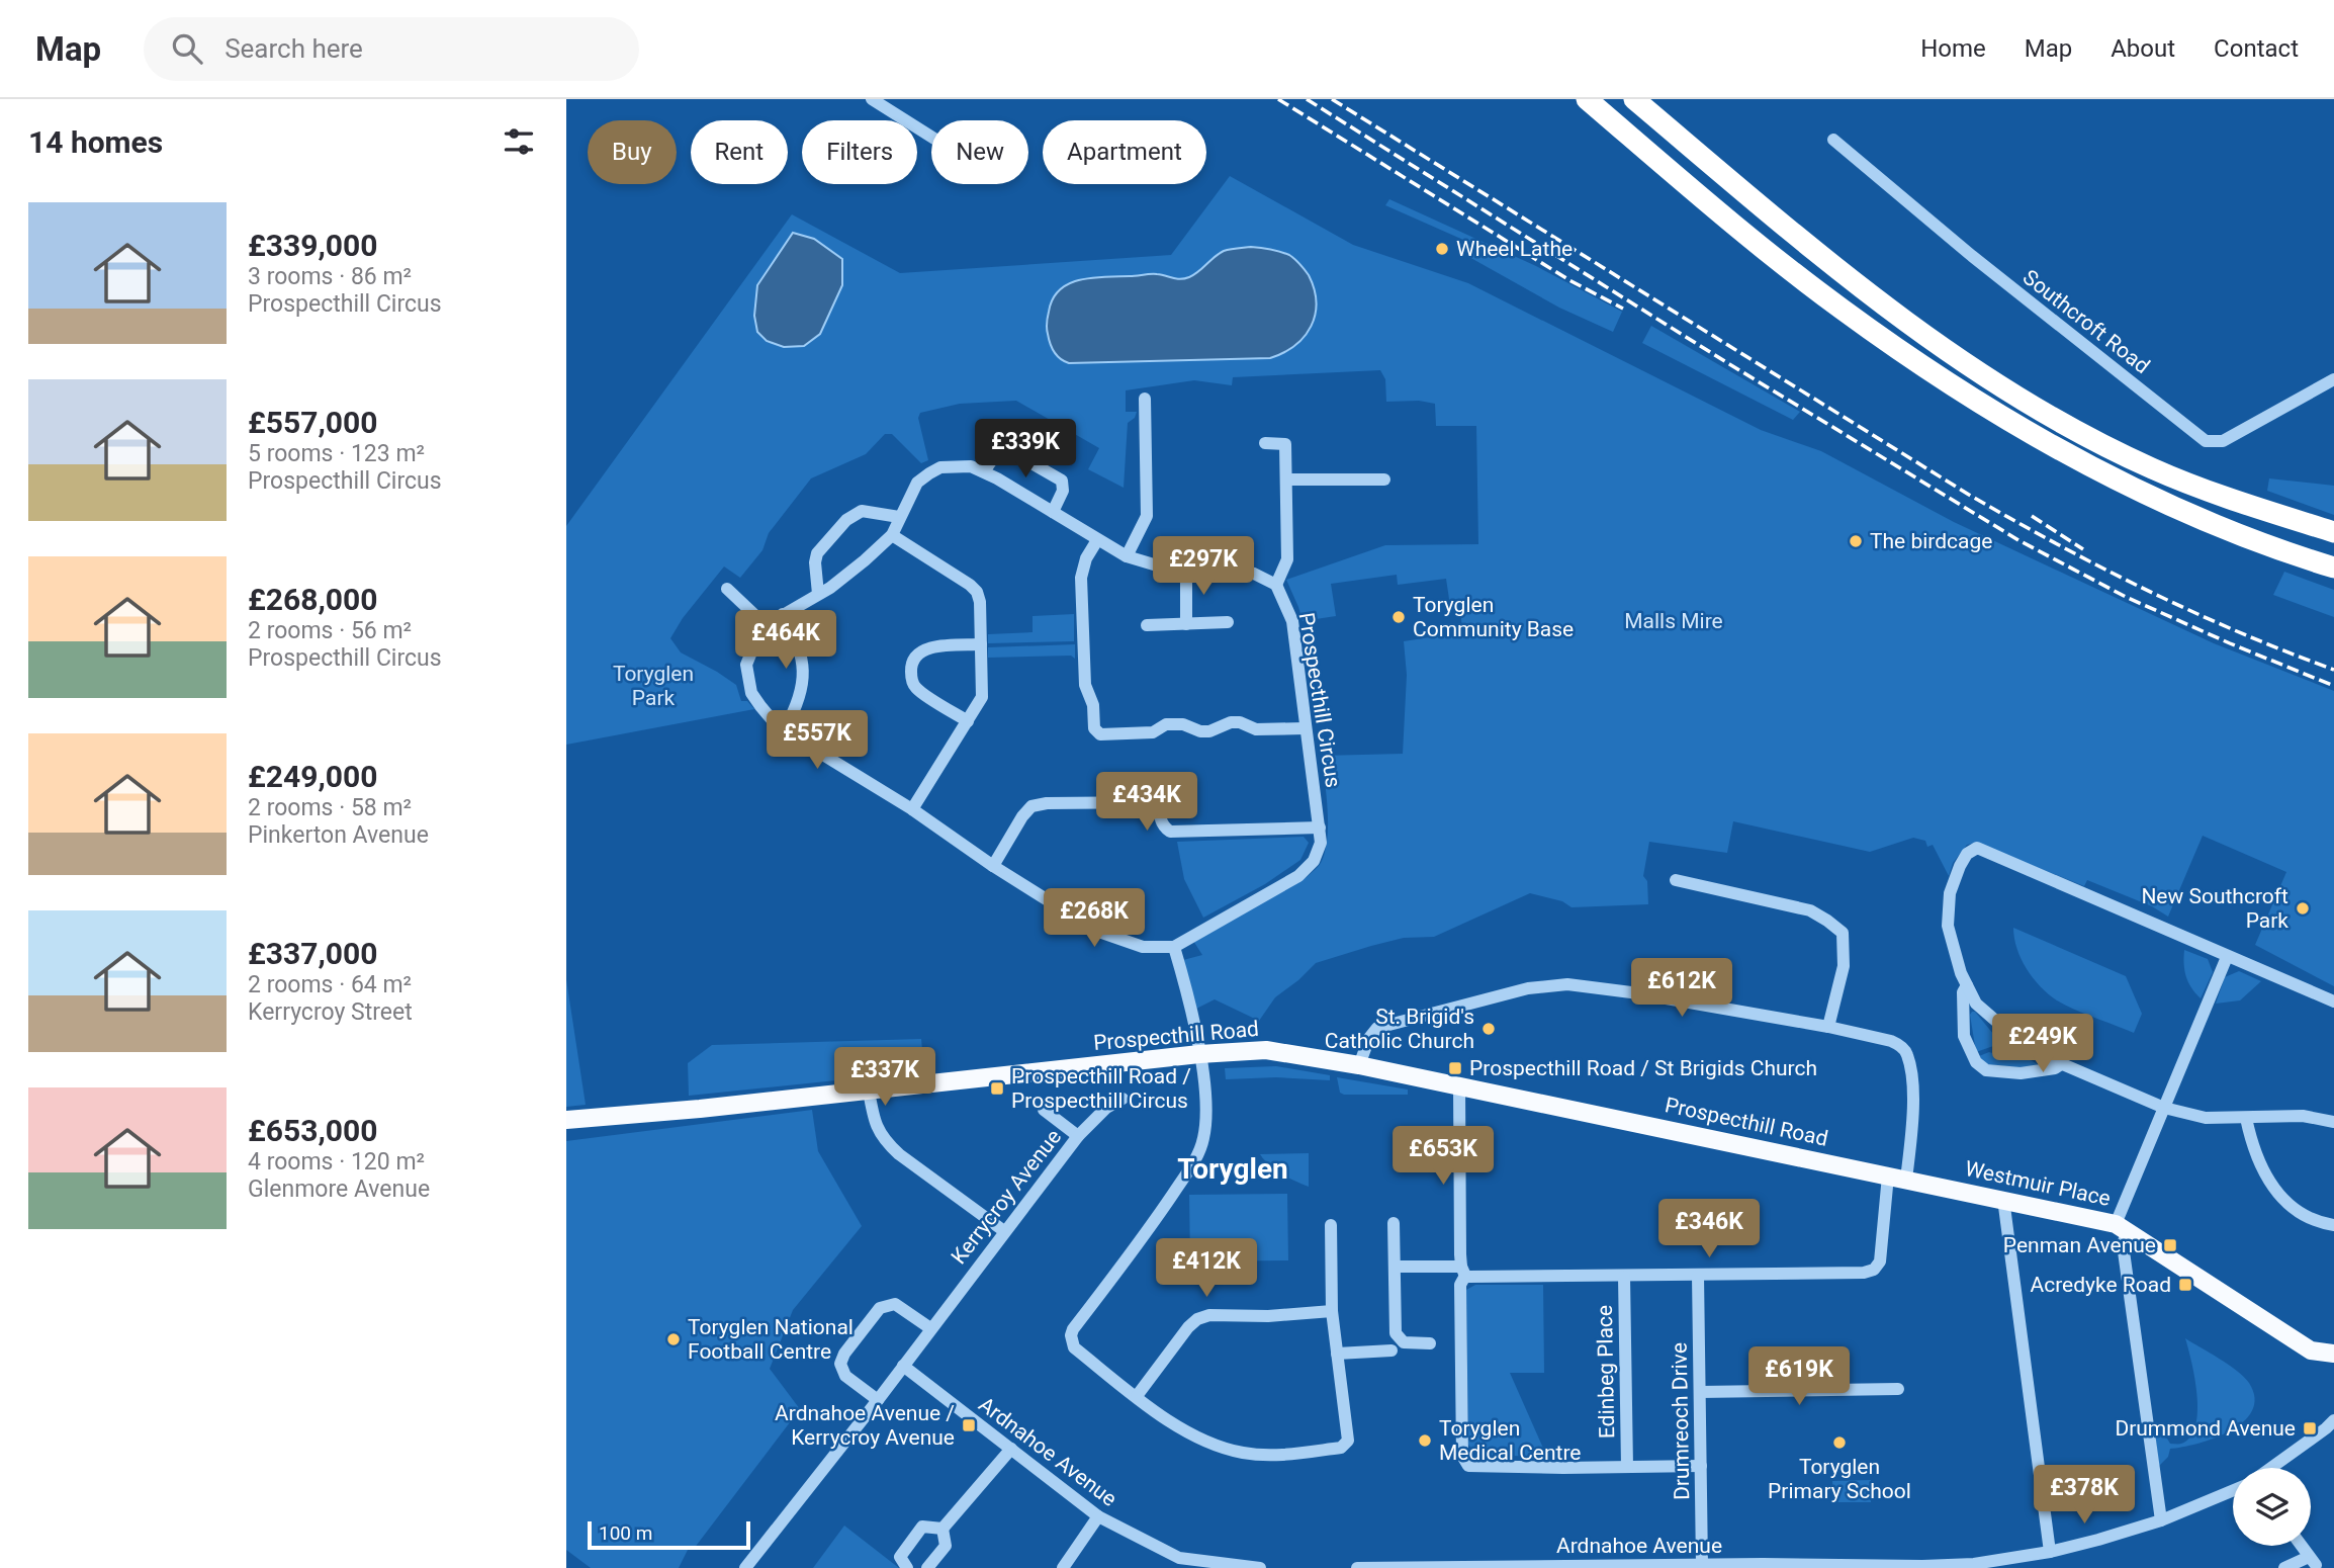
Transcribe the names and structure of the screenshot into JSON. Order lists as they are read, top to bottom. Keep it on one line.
{"streets":{"main road":["Prospecthill Road","Westmuir Place"],"street":["Southcroft Road","Prospecthill Circus","Kerrycroy Avenue","Edinbeg Place","Drumreoch Drive","Ardnahoe Avenue"]},"crossings":[["Prospecthill Road","Westmuir Place"],["Kerrycroy Avenue","Ardnahoe Avenue"],["Drumreoch Drive","Ardnahoe Avenue"]],"districts":["Toryglen"],"parks":["Malls Mire","Toryglen Park"],"places":{"other":["Wheel Lathe","The birdcage","Toryglen Community Base","New Southcroft Park","St. Brigid's Catholic Church","Toryglen National Football Centre","Toryglen Medical Centre","Toryglen Primary School"],"transit":["Prospecthill Road / St Brigids Church","Prospecthill Road / Prospecthill Circus","Penman Avenue","Acredyke Road","Ardnahoe Avenue / Kerrycroy Avenue","Drummond Avenue"]},"scale_bar":"100 m","page":{"header":"Map","search":"Search here","nav":["Home","Map","About","Contact"],"heading":"14 homes","chip":["Buy","Rent","Filters","New","Apartment"],"list":[{"name":"£339,000","note":"3 rooms · 86 m² · Prospecthill Circus"},{"name":"£557,000","note":"5 rooms · 123 m² · Prospecthill Circus"},{"name":"£268,000","note":"2 rooms · 56 m² · Prospecthill Circus"},{"name":"£249,000","note":"2 rooms · 58 m² · Pinkerton Avenue"},{"name":"£337,000","note":"2 rooms · 64 m² · Kerrycroy Street"},{"name":"£653,000","note":"4 rooms · 120 m² · Glenmore Avenue"}],"price":["£339K","£297K","£464K","£557K","£434K","£268K","£612K","£249K","£337K","£653K","£346K","£412K","£619K","£378K"],"scale":"100 m"}}
